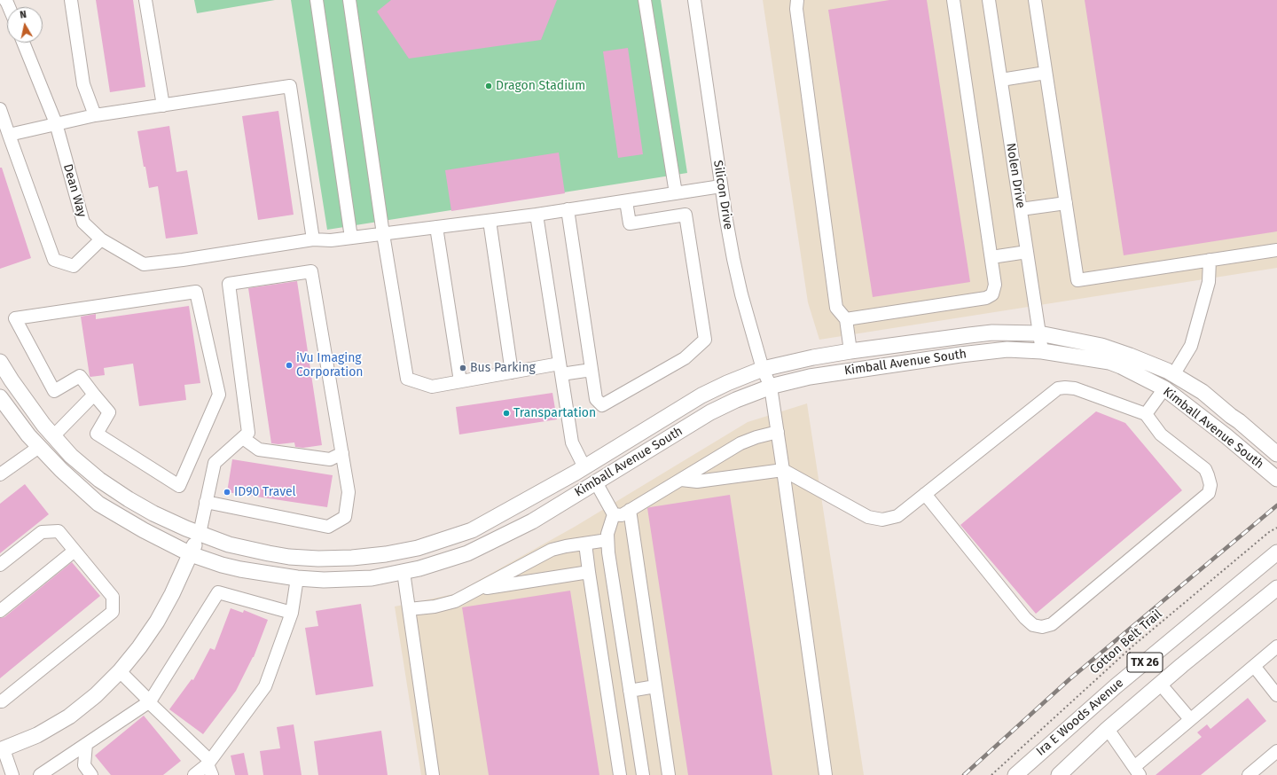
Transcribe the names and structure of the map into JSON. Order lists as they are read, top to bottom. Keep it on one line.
{"streets":{"main road":["Kimball Avenue South","TX 26","Ira E Woods Avenue"],"street":["Nolen Drive","Dean Way","Silicon Drive"],"path":["Cotton Belt Trail"]},"crossings":[["Nolen Drive","Kimball Avenue South"],["Dean Way","Silicon Drive"],["Silicon Drive","Kimball Avenue South"]],"places":["Dragon Stadium","iVu Imaging Corporation","Bus Parking","Transpartation","ID90 Travel"],"north":"top"}
